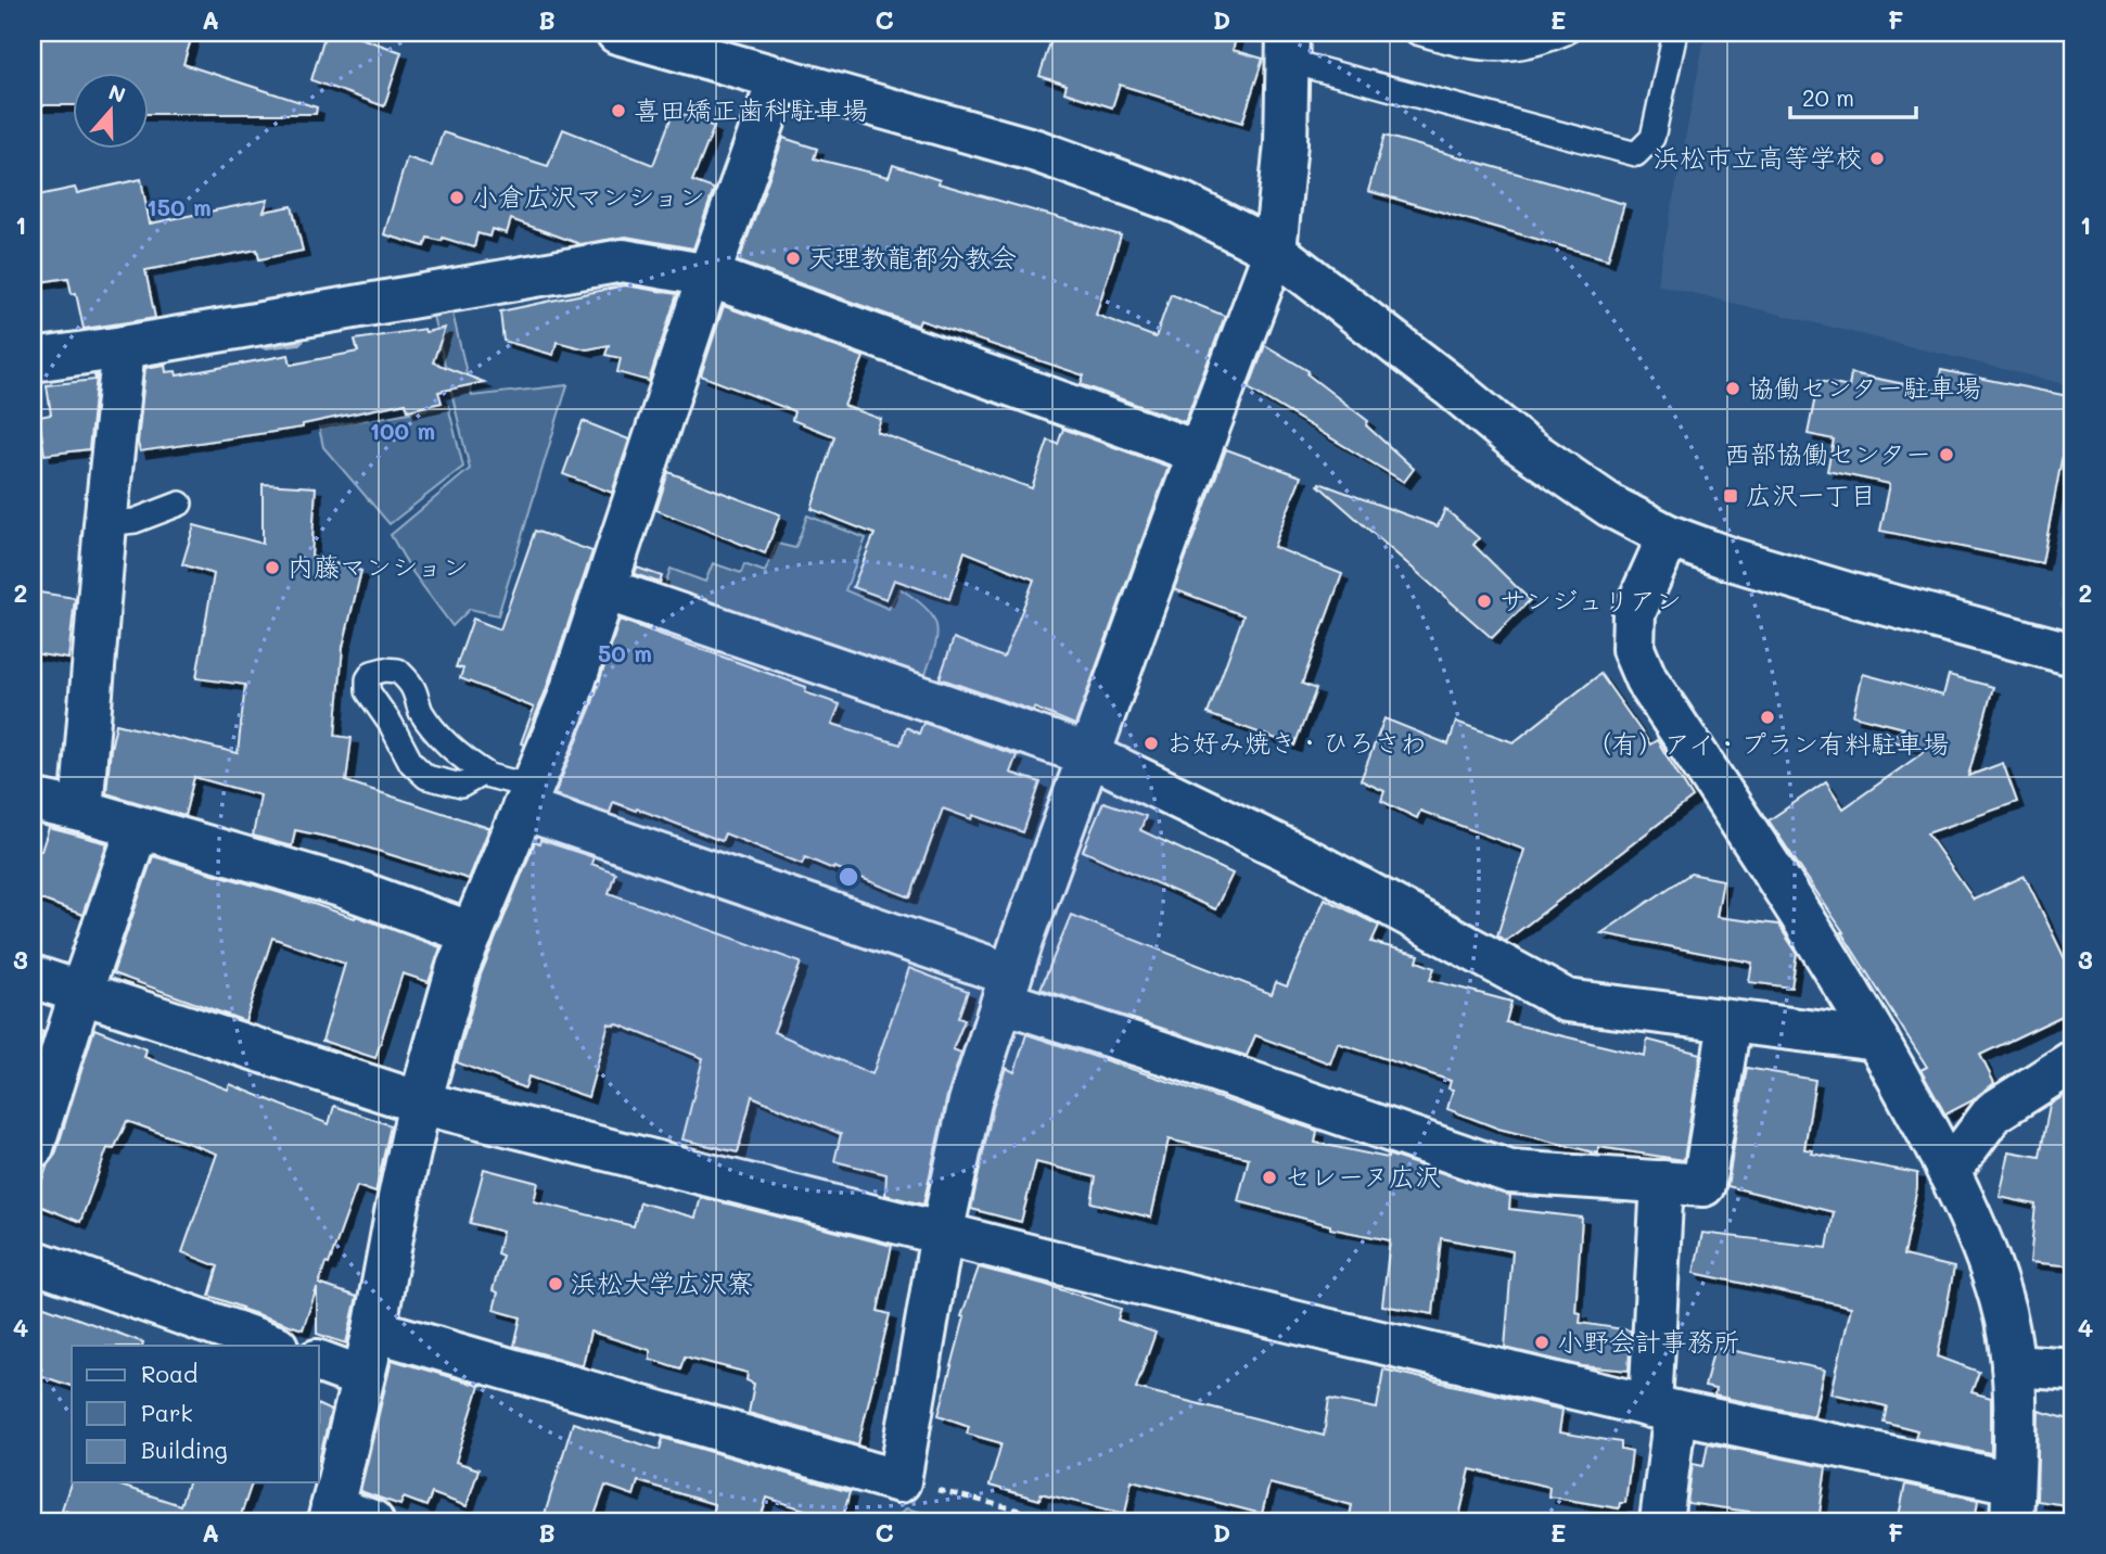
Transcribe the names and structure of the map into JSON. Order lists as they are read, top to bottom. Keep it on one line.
{"places":{"other":["喜田矯正歯科駐車場","浜松市立高等学校","小倉広沢マンション","天理教龍都分教会","協働センター駐車場","西部協働センター","内藤マンション","サンジュリアン","（有）アイ・プラン有料駐車場","お好み焼き・ひろさわ","セレーヌ広沢","浜松大学広沢寮","小野会計事務所"],"transit":["広沢一丁目"]},"legend":["Road","Park","Building"],"scale_bar":"20 m","north":"top","grid":{"columns":["A","B","C","D","E","F"],"rows":["1","2","3","4"]},"rings":["150 m","100 m","50 m"]}
